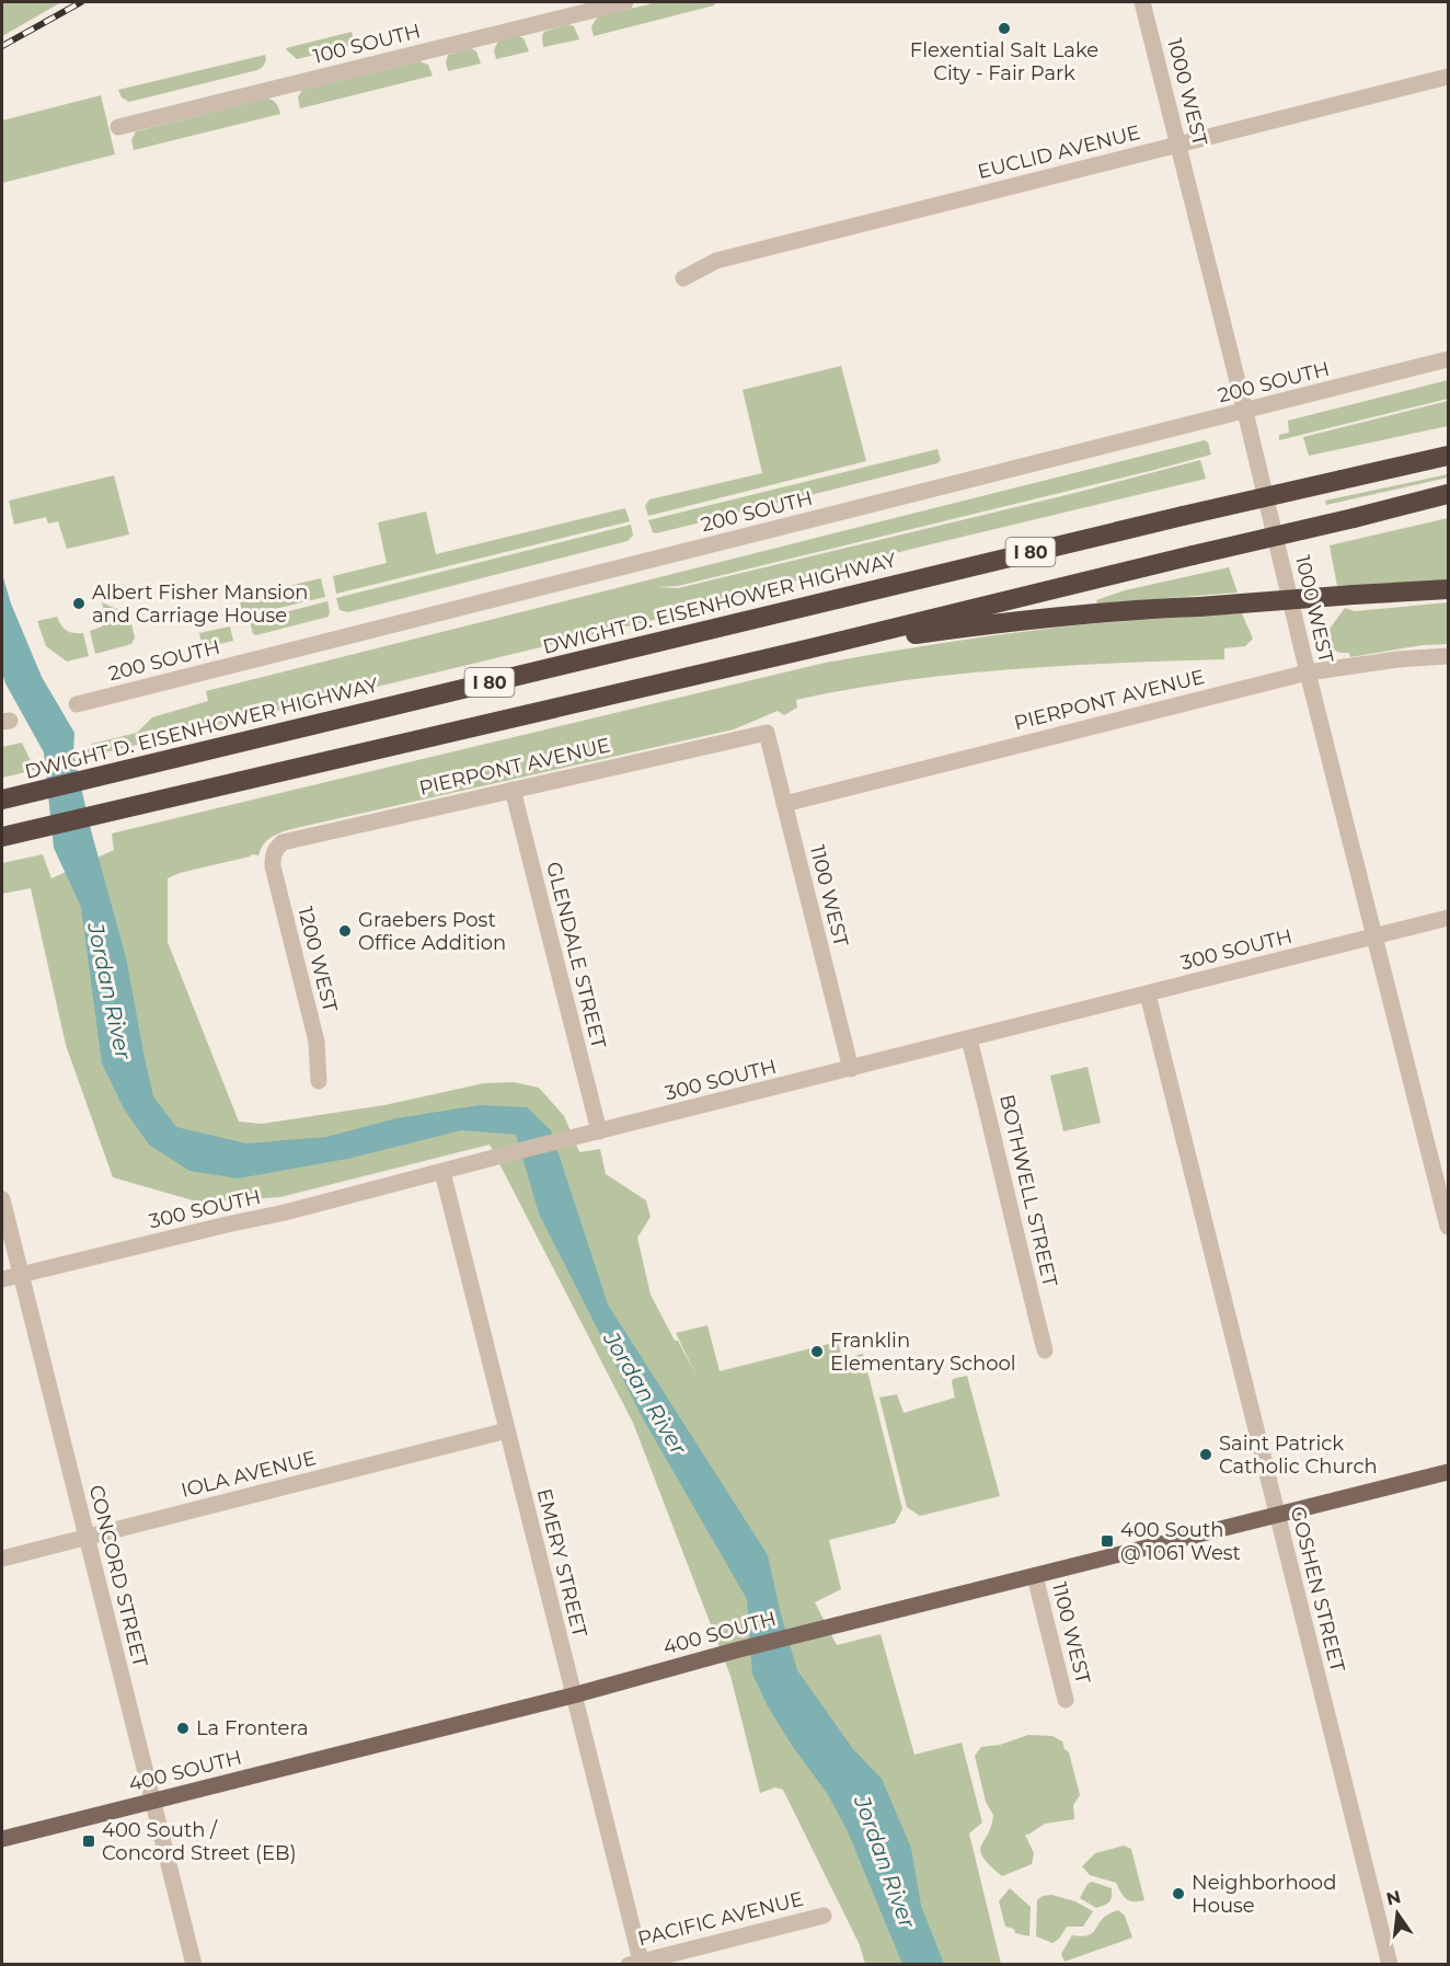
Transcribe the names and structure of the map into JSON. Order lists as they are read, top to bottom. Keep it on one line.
{"streets":{"highway":["I 80","DWIGHT D. EISENHOWER HIGHWAY"],"main road":["400 SOUTH"],"street":["100 SOUTH","1000 WEST","EUCLID AVENUE","200 SOUTH","PIERPONT AVENUE","1100 WEST","300 SOUTH","GLENDALE STREET","1200 WEST","BOTHWELL STREET","IOLA AVENUE","EMERY STREET","CONCORD STREET","GOSHEN STREET","PACIFIC AVENUE"]},"crossings":[["1000 WEST","EUCLID AVENUE"],["1000 WEST","200 SOUTH"],["1000 WEST","PIERPONT AVENUE"],["1000 WEST","300 SOUTH"],["PIERPONT AVENUE","1100 WEST"],["PIERPONT AVENUE","GLENDALE STREET"],["PIERPONT AVENUE","1200 WEST"],["1100 WEST","300 SOUTH"],["1100 WEST","400 SOUTH"],["300 SOUTH","GLENDALE STREET"],["300 SOUTH","BOTHWELL STREET"],["300 SOUTH","EMERY STREET"],["300 SOUTH","CONCORD STREET"],["300 SOUTH","GOSHEN STREET"],["IOLA AVENUE","EMERY STREET"],["IOLA AVENUE","CONCORD STREET"],["EMERY STREET","400 SOUTH"],["EMERY STREET","PACIFIC AVENUE"],["CONCORD STREET","400 SOUTH"],["GOSHEN STREET","400 SOUTH"]],"water":["Jordan River"],"places":{"other":["Flexential Salt Lake City - Fair Park","Albert Fisher Mansion and Carriage House","Graebers Post Office Addition","Franklin Elementary School","Saint Patrick Catholic Church","La Frontera","Neighborhood House"],"transit":["400 South @ 1061 West","400 South / Concord Street (EB)"]},"north":"top"}
